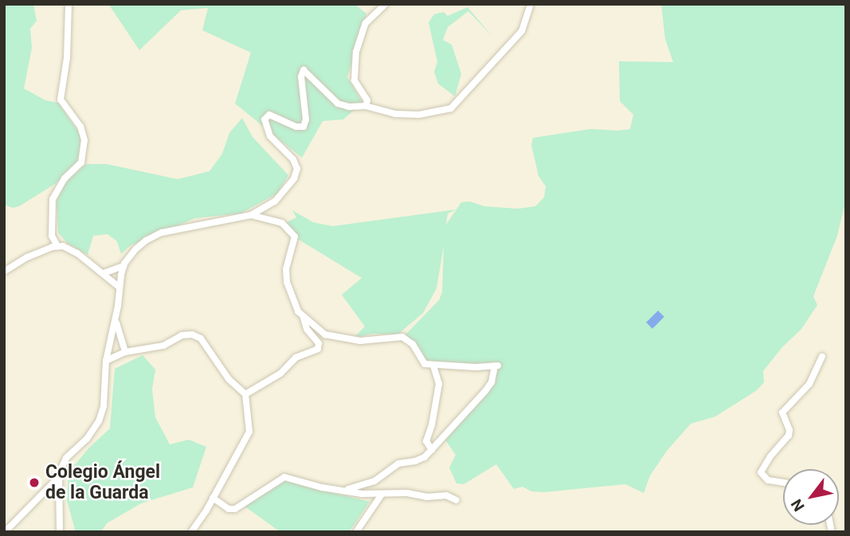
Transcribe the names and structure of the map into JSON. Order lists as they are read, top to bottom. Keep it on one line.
{"places":["Colegio Ángel de la Guarda"],"north":"bottom left"}
